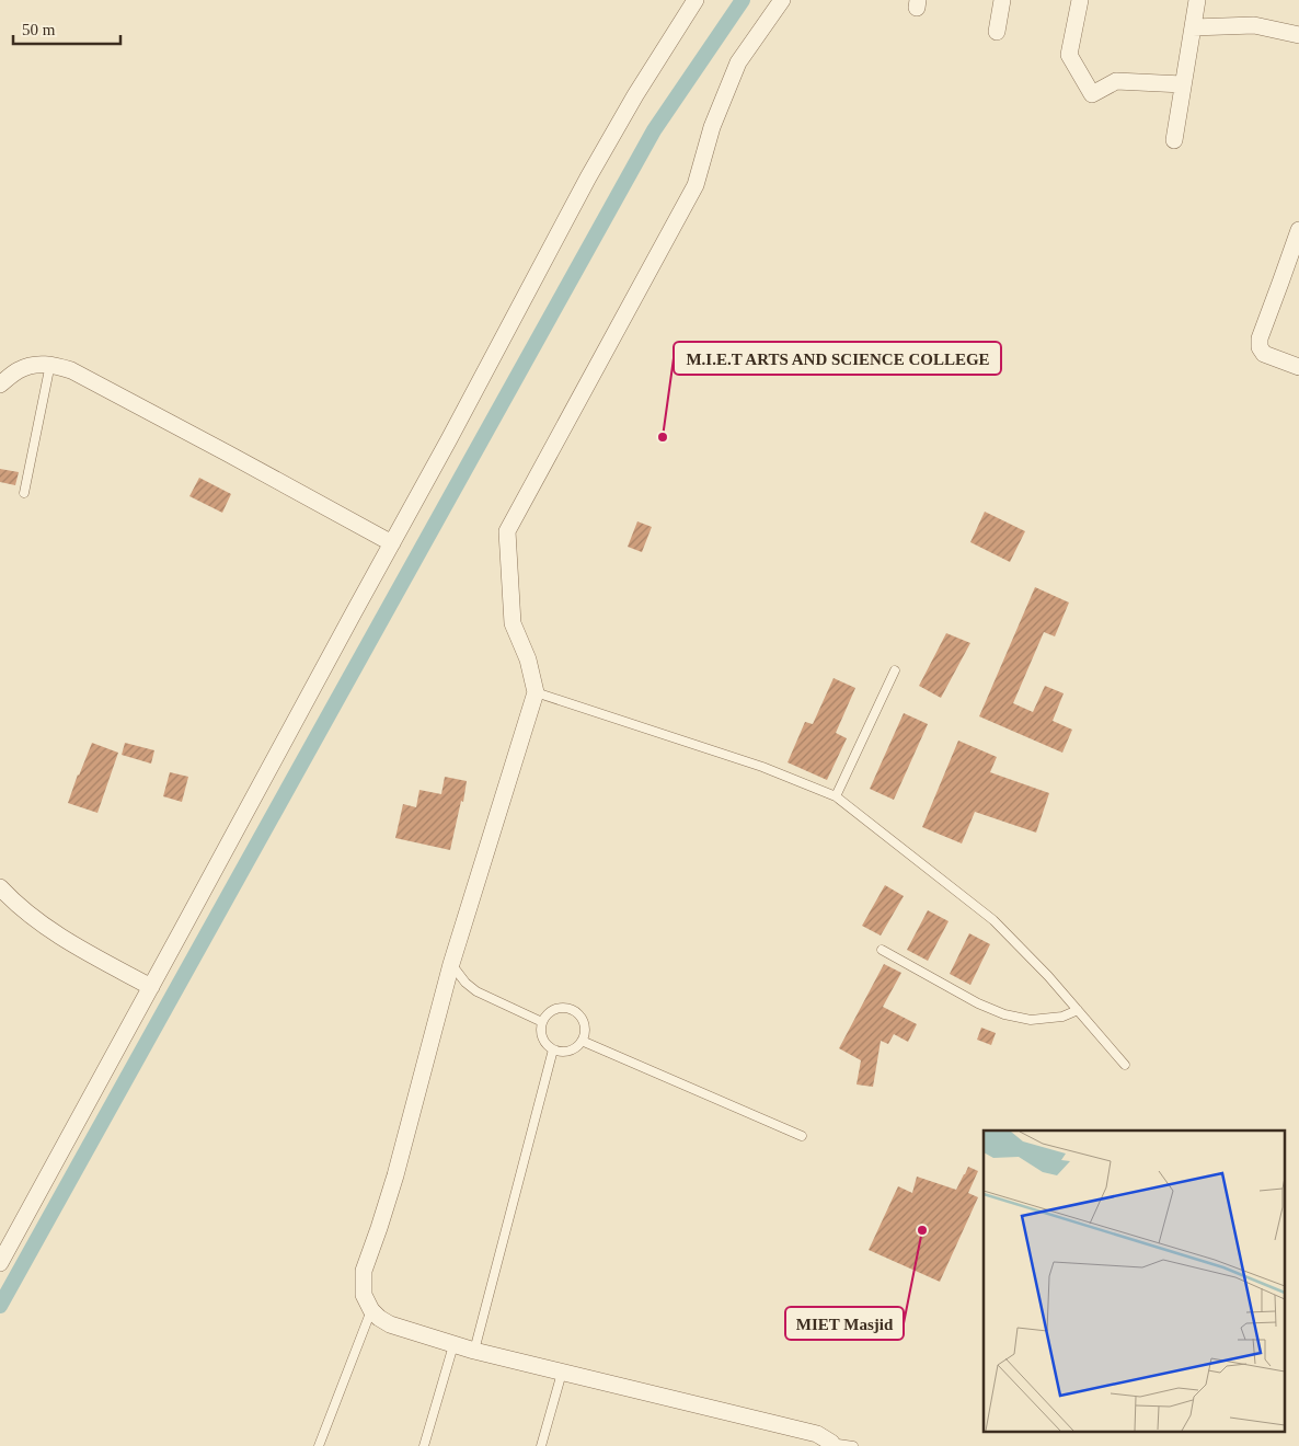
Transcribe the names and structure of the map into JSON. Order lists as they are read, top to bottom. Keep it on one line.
{"places":["M.I.E.T ARTS AND SCIENCE COLLEGE","MIET Masjid"],"scale_bar":"50 m"}
